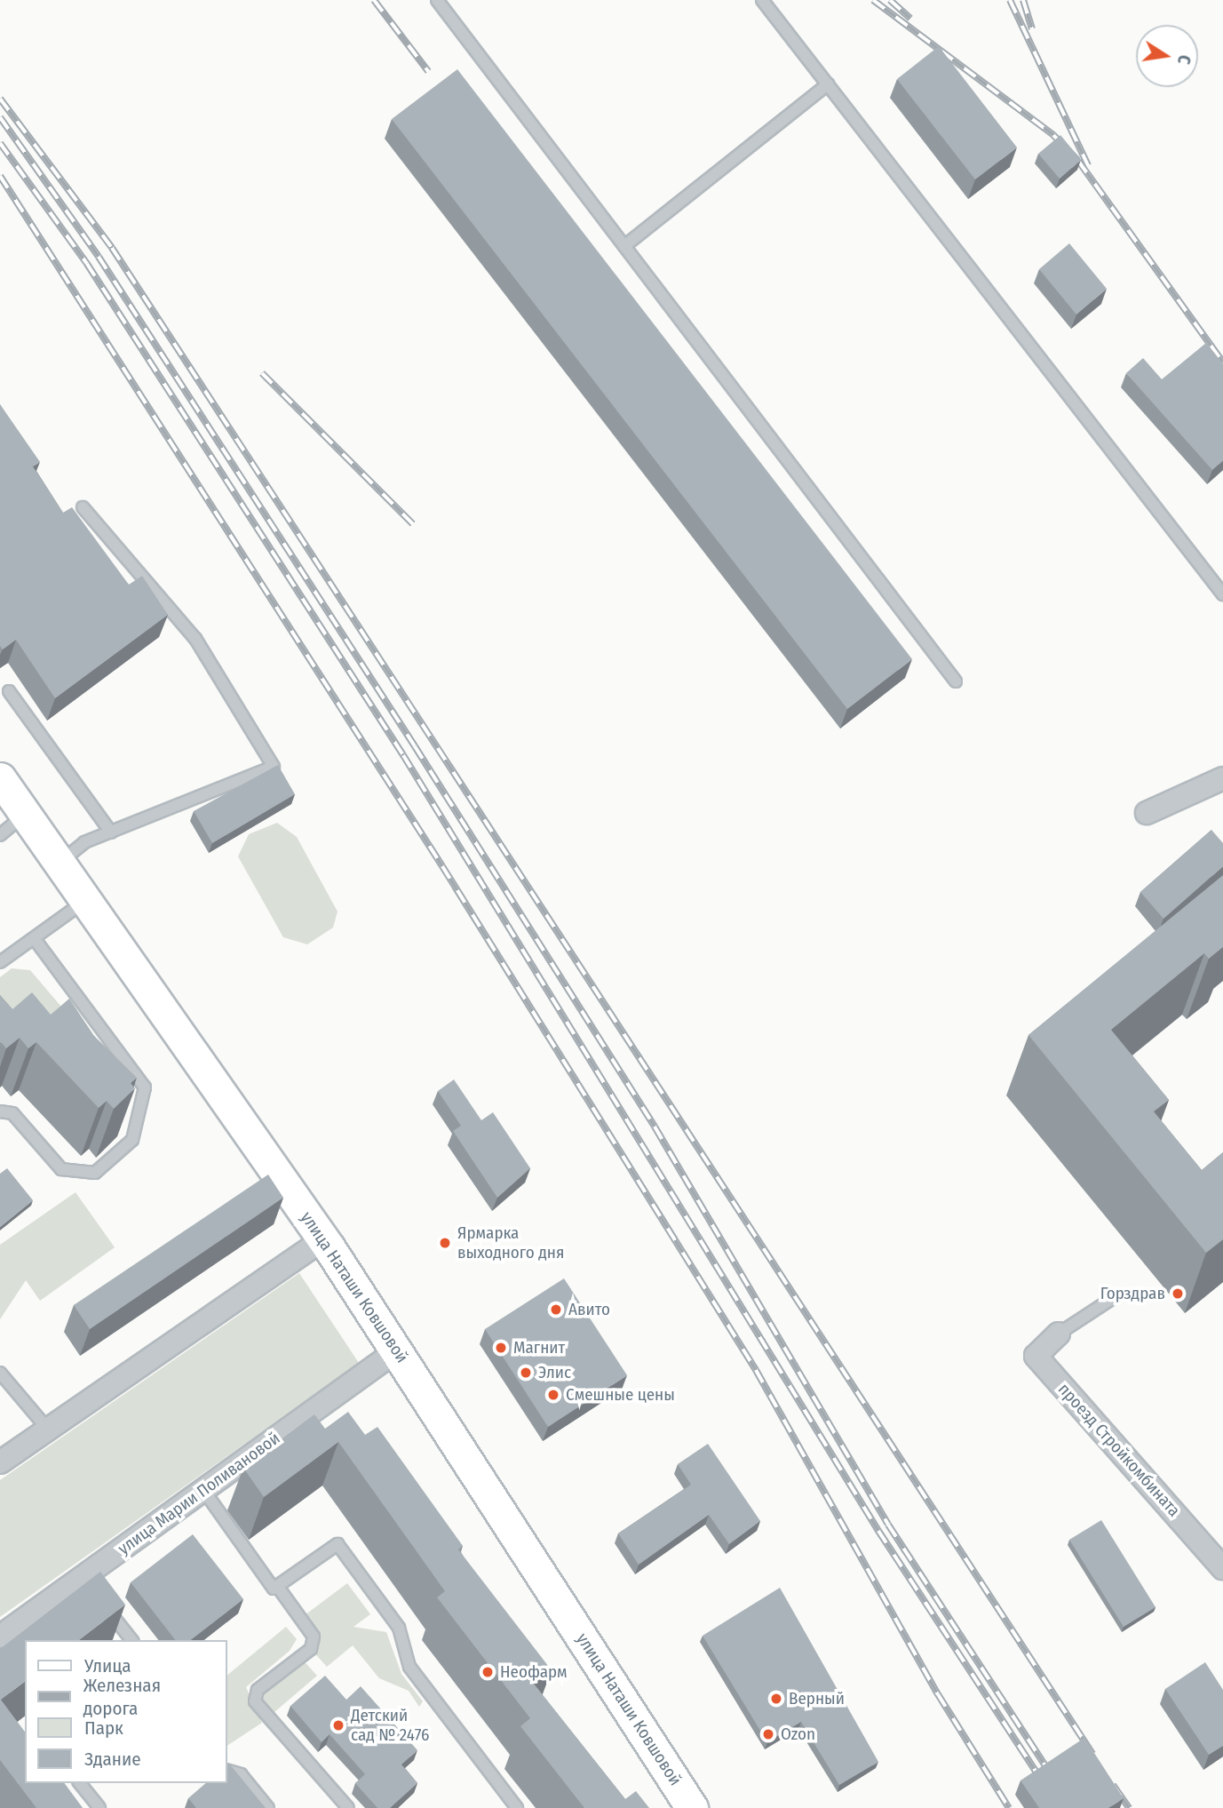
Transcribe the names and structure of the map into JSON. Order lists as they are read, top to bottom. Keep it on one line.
{"streets":{"street":["улица Наташи Ковшовой","проезд Стройкомбината","улица Марии Поливановой"]},"crossings":[["улица Наташи Ковшовой","улица Марии Поливановой"]],"places":["Ярмарка выходного дня","Горздрав","Авито","Магнит","Элис","Смешные цены","Неофарм","Верный","Детский сад № 2476","Ozon"],"legend":["Улица","Железная дорога","Парк","Здание"],"north":"right"}
